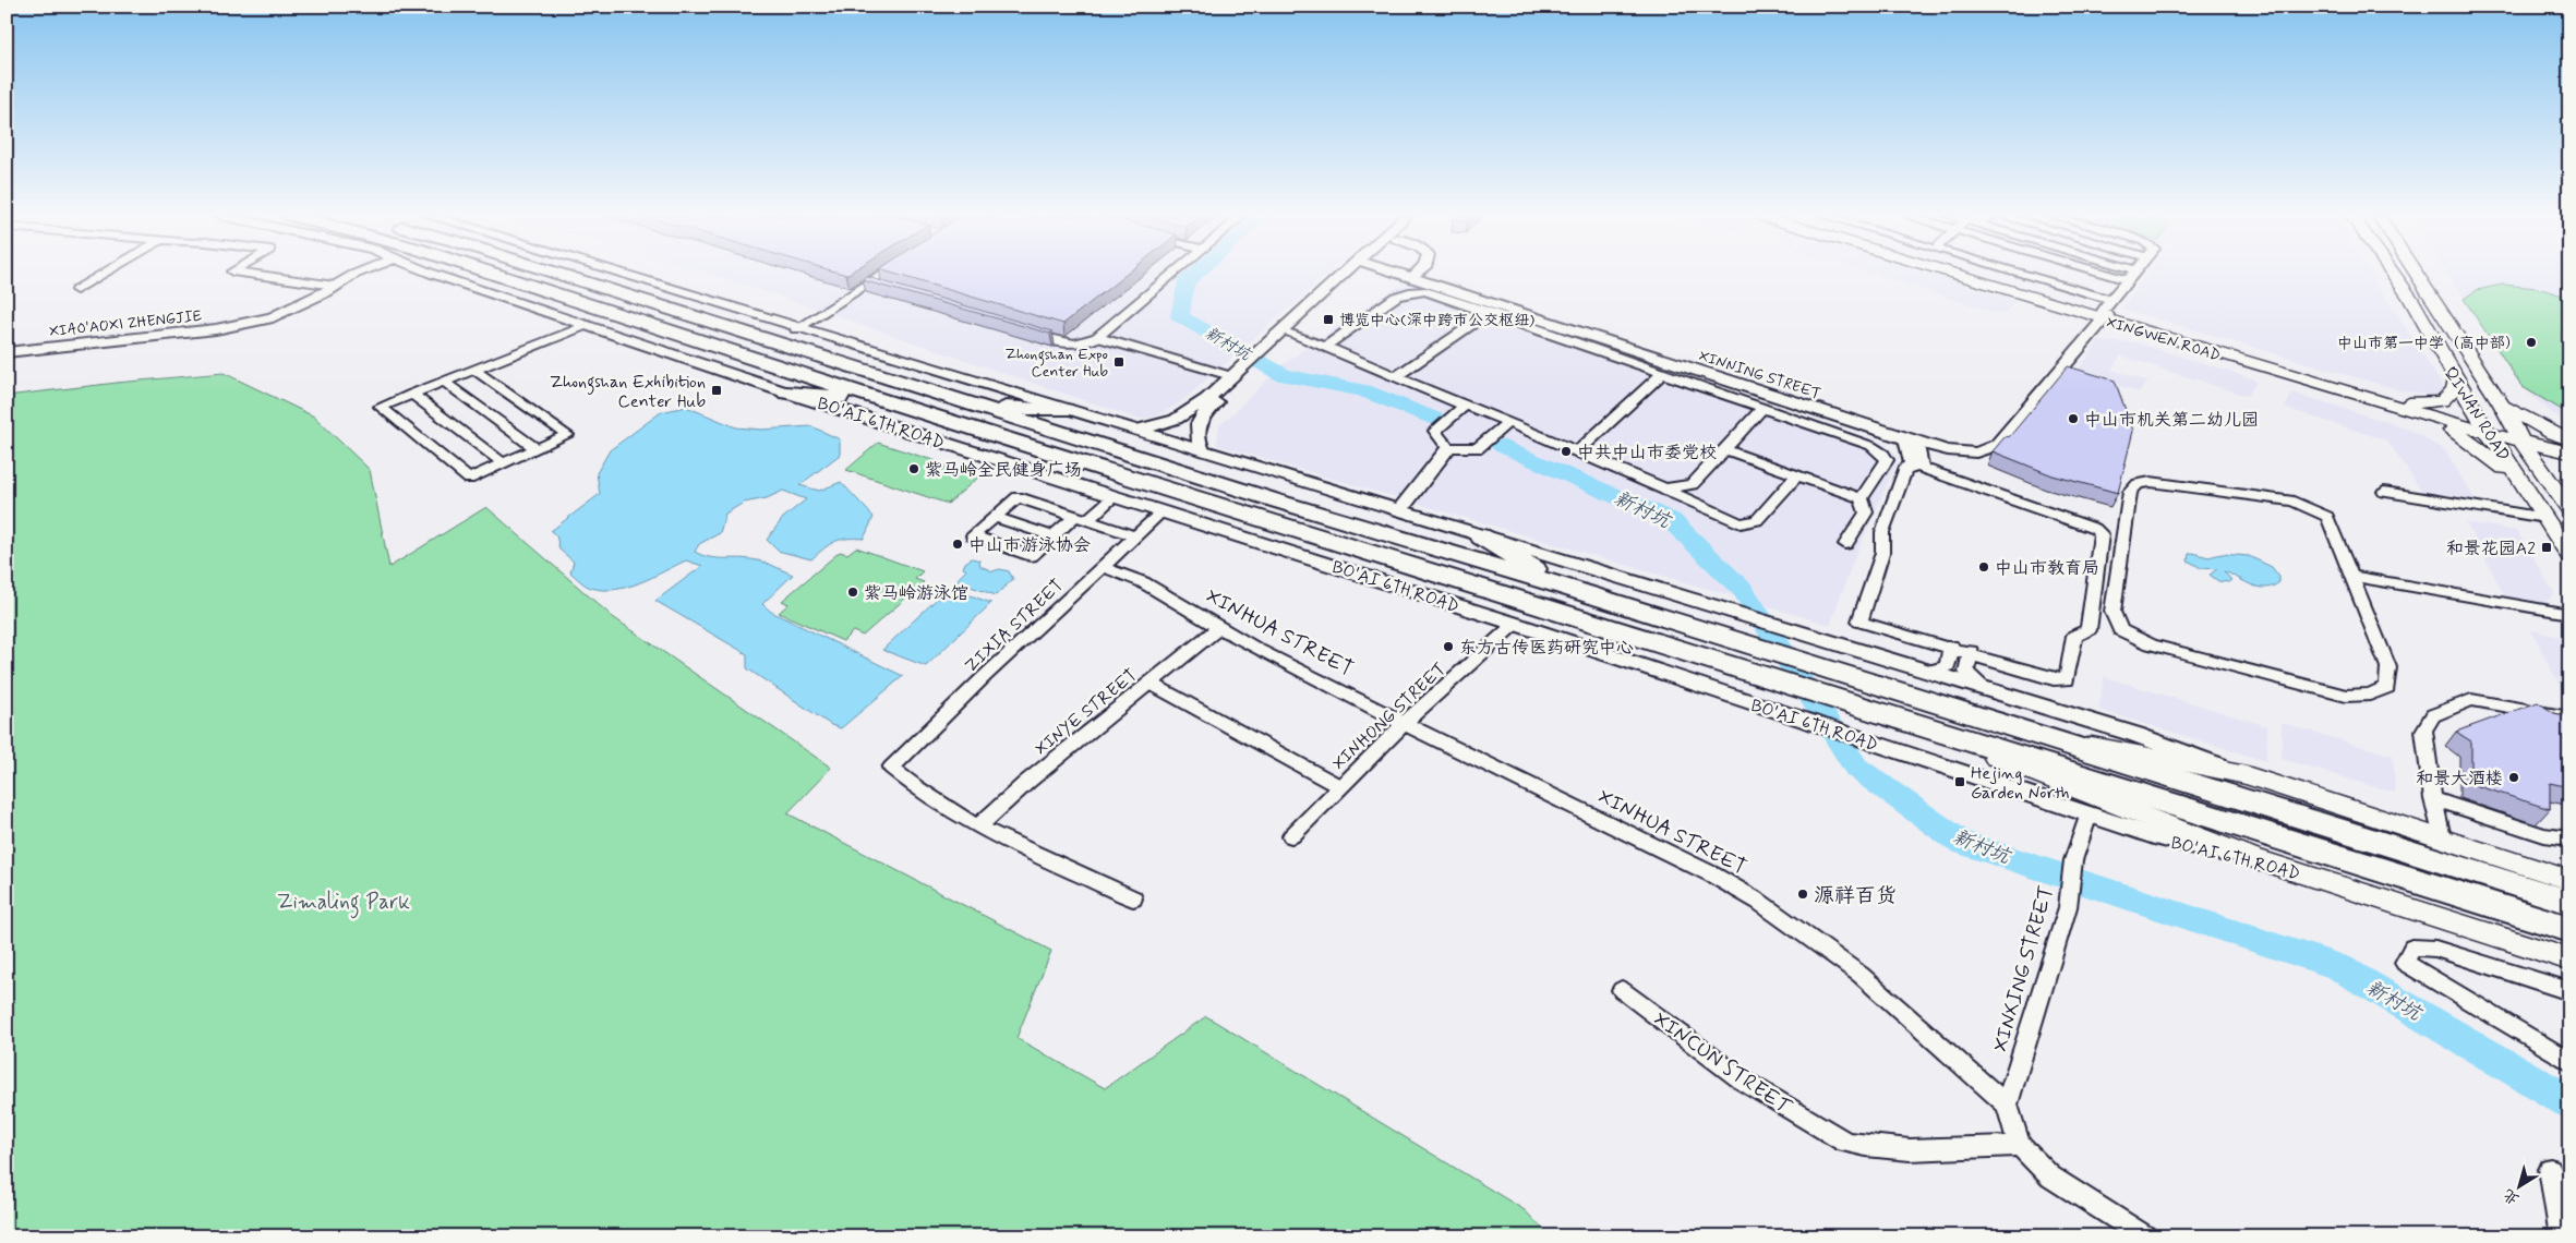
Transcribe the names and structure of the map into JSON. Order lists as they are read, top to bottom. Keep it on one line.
{"streets":{"highway":["BO'AI 6TH ROAD"],"main road":["XINGWEN ROAD","QIWAN ROAD"],"street":["XIAO'AOXI ZHENGJIE","XINNING STREET","ZIXIA STREET","XINHUA STREET","XINYE STREET","XINHONG STREET","XINXING STREET","XINCUN STREET"]},"crossings":[["XINGWEN ROAD","XINNING STREET"],["XINGWEN ROAD","QIWAN ROAD"],["BO'AI 6TH ROAD","ZIXIA STREET"],["BO'AI 6TH ROAD","XINHONG STREET"],["BO'AI 6TH ROAD","XINXING STREET"],["ZIXIA STREET","XINHUA STREET"],["ZIXIA STREET","XINYE STREET"],["XINHUA STREET","XINYE STREET"],["XINHUA STREET","XINHONG STREET"],["XINHUA STREET","XINXING STREET"]],"water":["新村坑"],"parks":["Zimaling Park"],"places":{"transit":["博览中心(深中跨市公交枢纽)","Zhongshan Expo Center Hub","Zhongshan Exhibition Center Hub","和景花园A2","Hejing Garden North"],"other":["中山市第一中学（高中部）","中山市机关第二幼儿园","中共中山市委党校","紫马岭全民健身广场","中山市游泳协会","中山市教育局","紫马岭游泳馆","东方古传医药研究中心","和景大酒楼","源祥百货"]},"north":"bottom left"}
